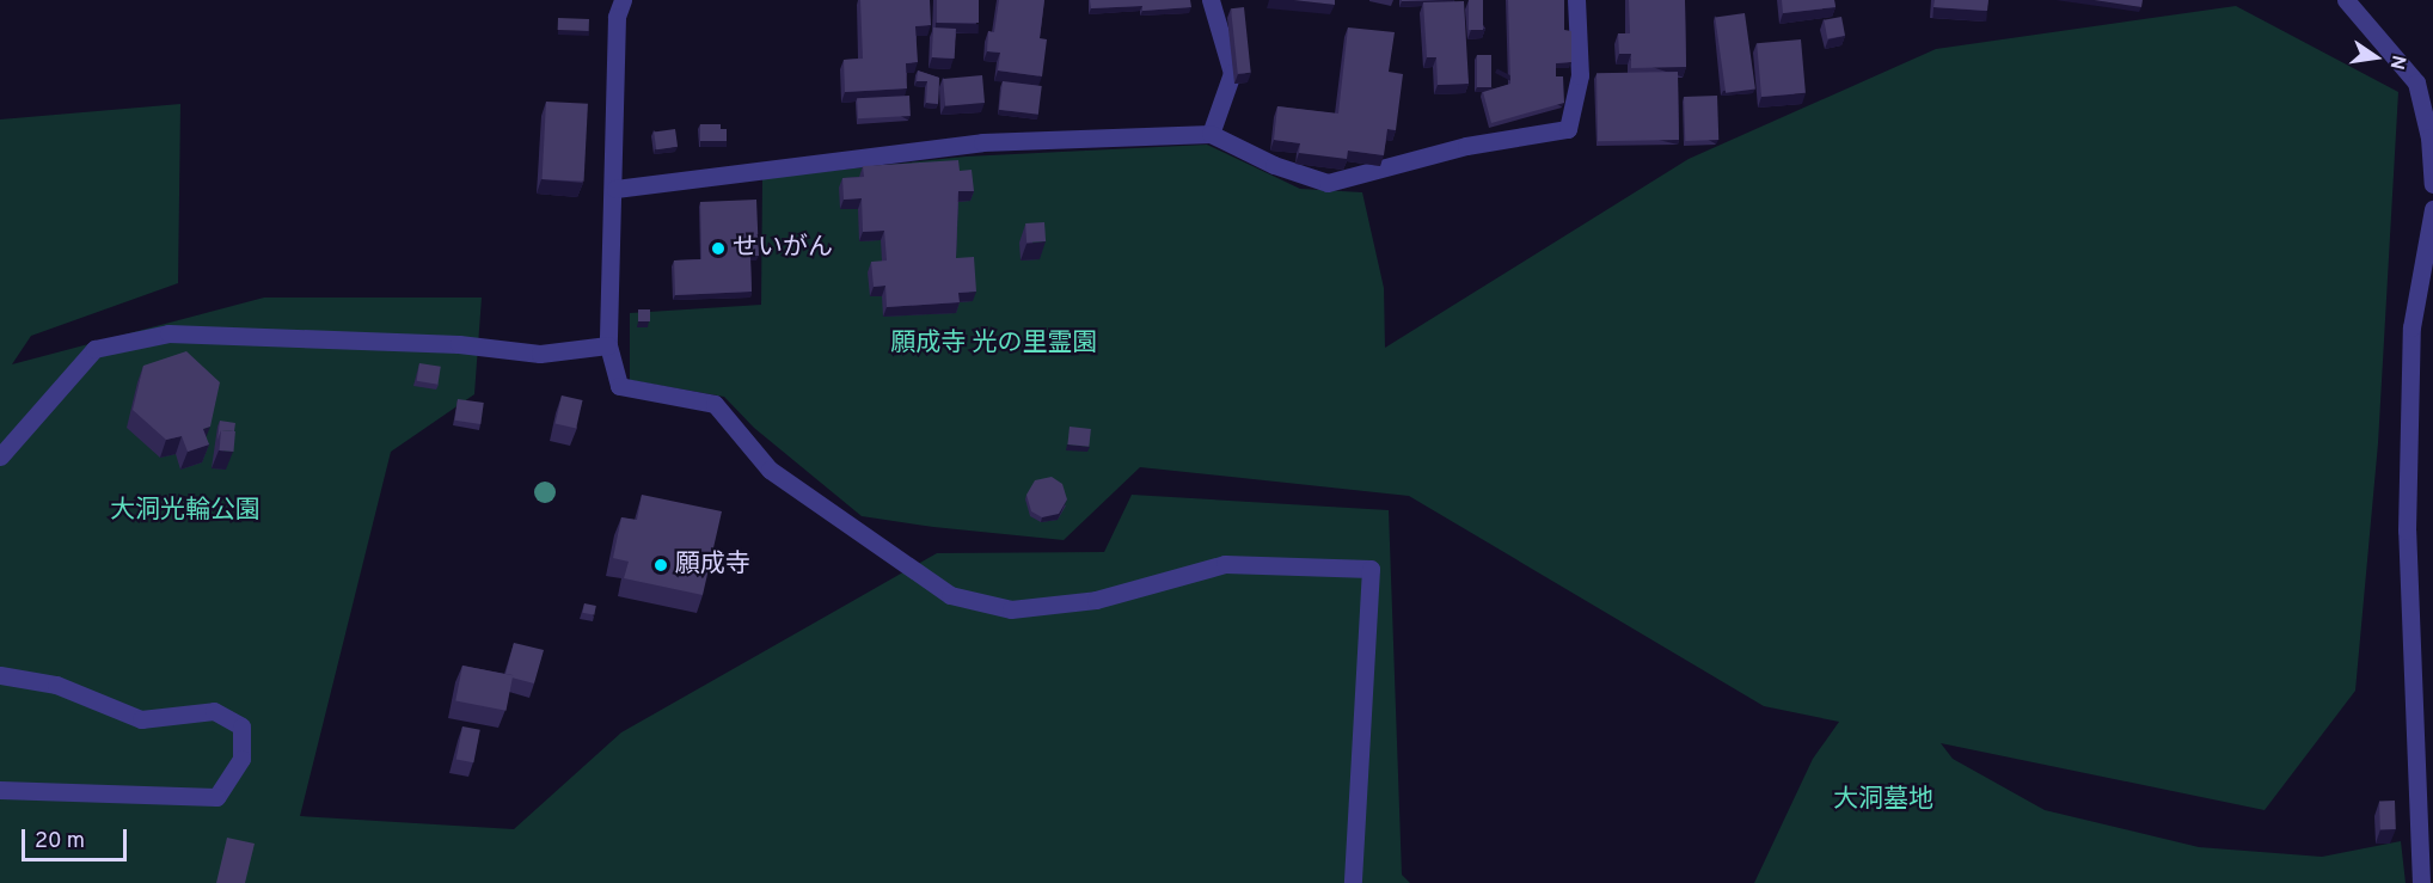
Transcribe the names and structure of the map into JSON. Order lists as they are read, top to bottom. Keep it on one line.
{"parks":["願成寺 光の里霊園","大洞光輪公園","大洞墓地"],"places":["せいがん","願成寺"],"scale_bar":"20 m","north":"right"}
